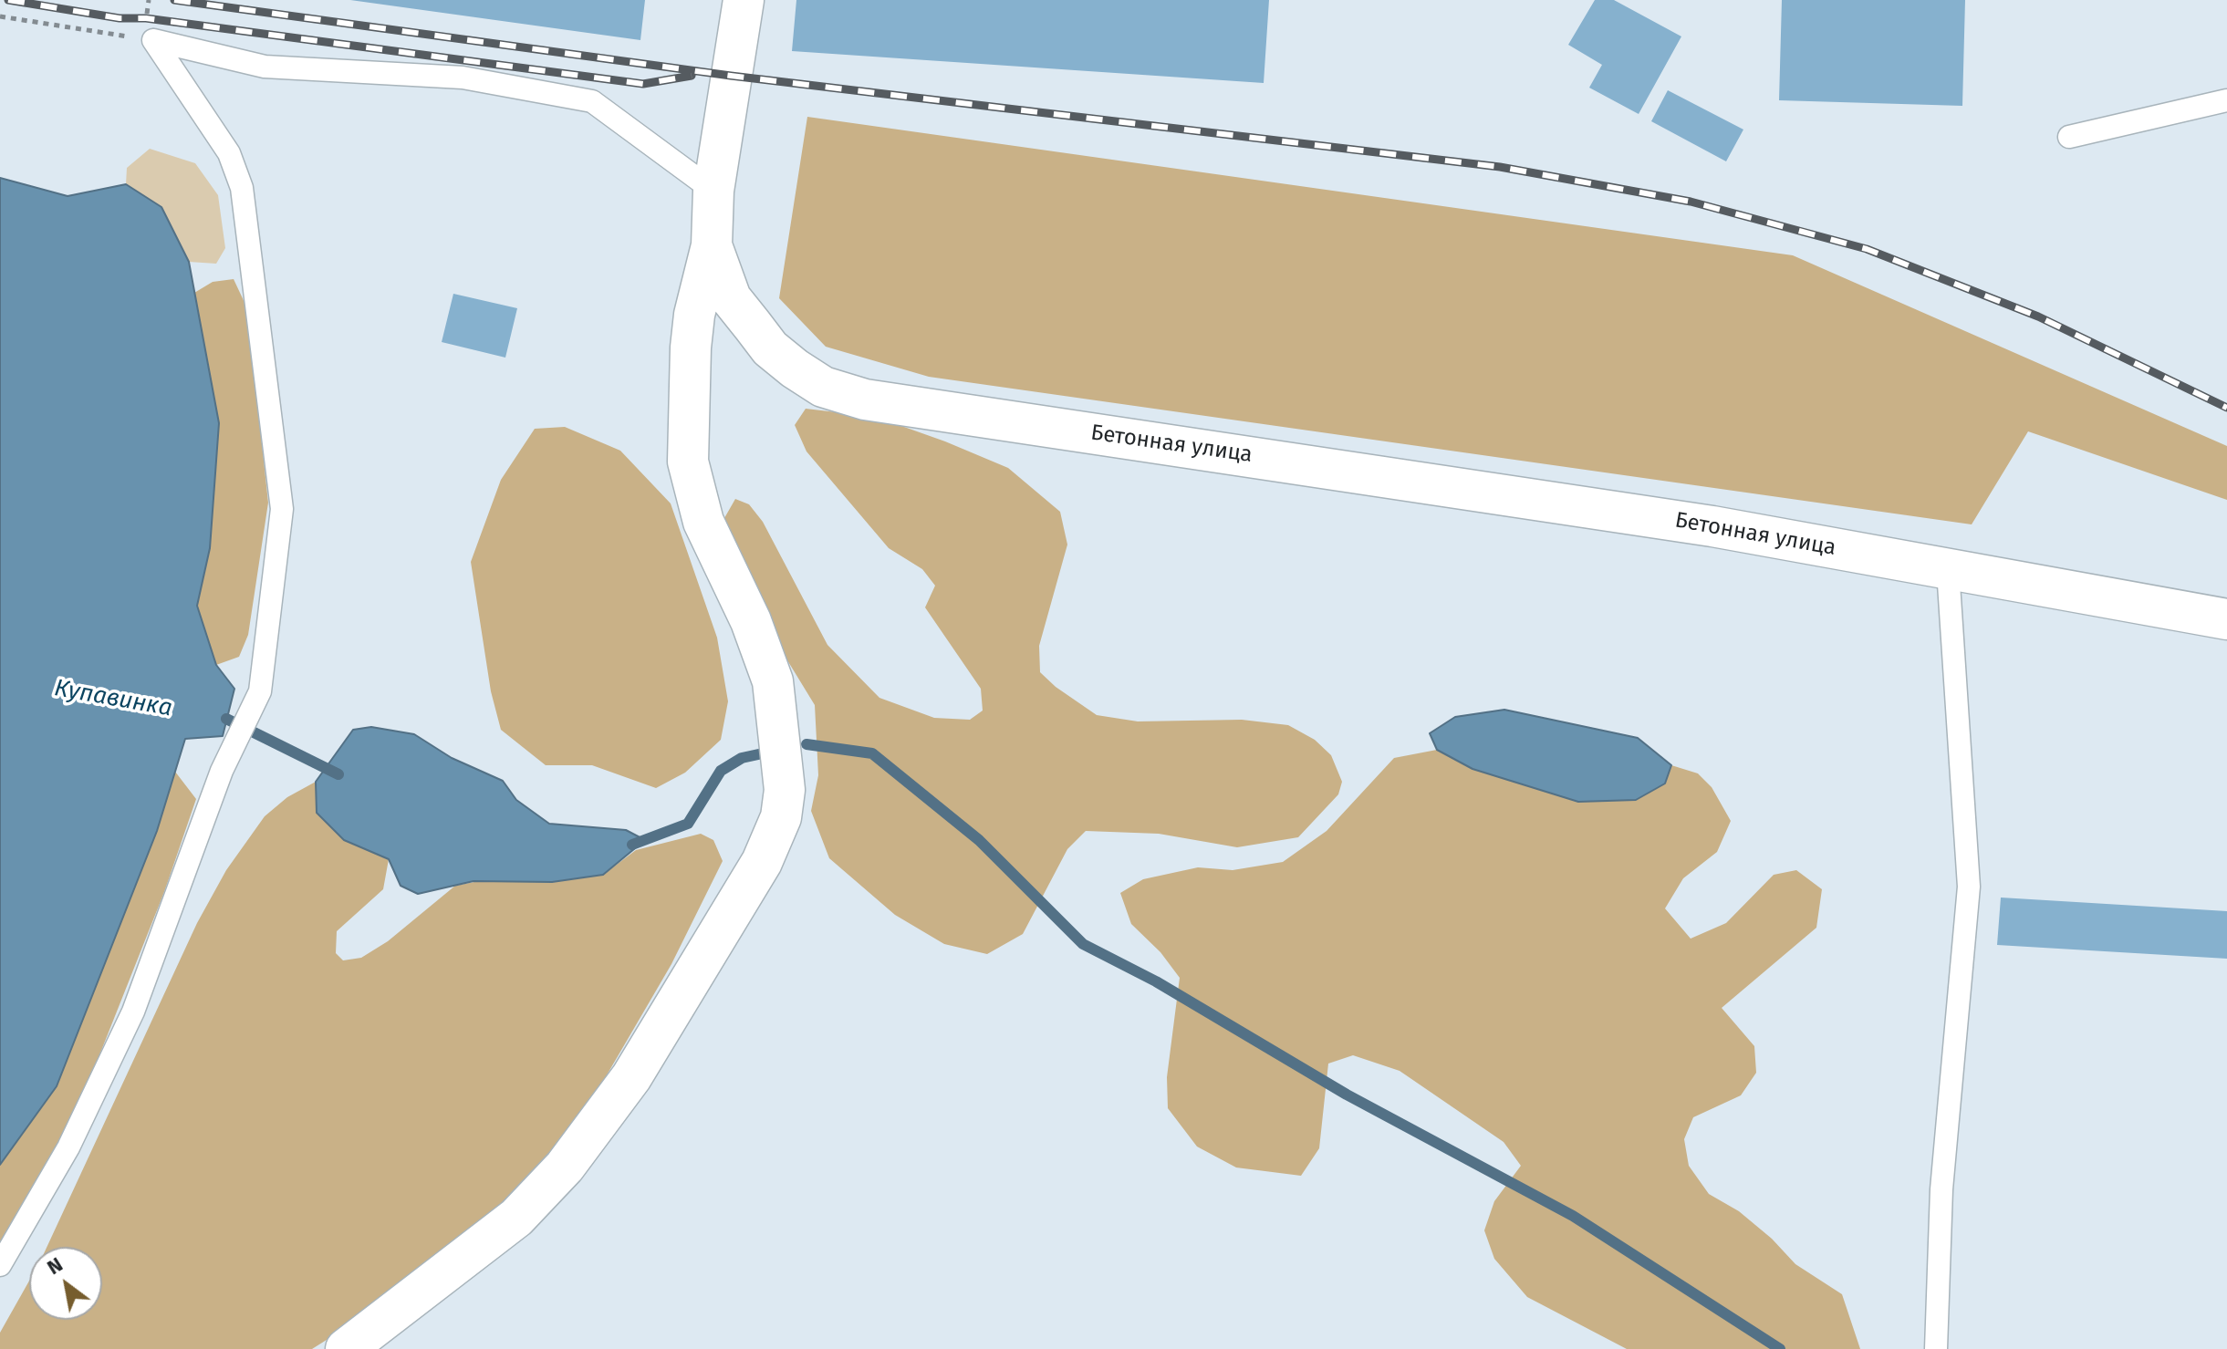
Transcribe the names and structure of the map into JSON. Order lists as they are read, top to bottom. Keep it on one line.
{"streets":{"street":["Бетонная улица"]},"water":["Купавинка"],"north":"top left"}
